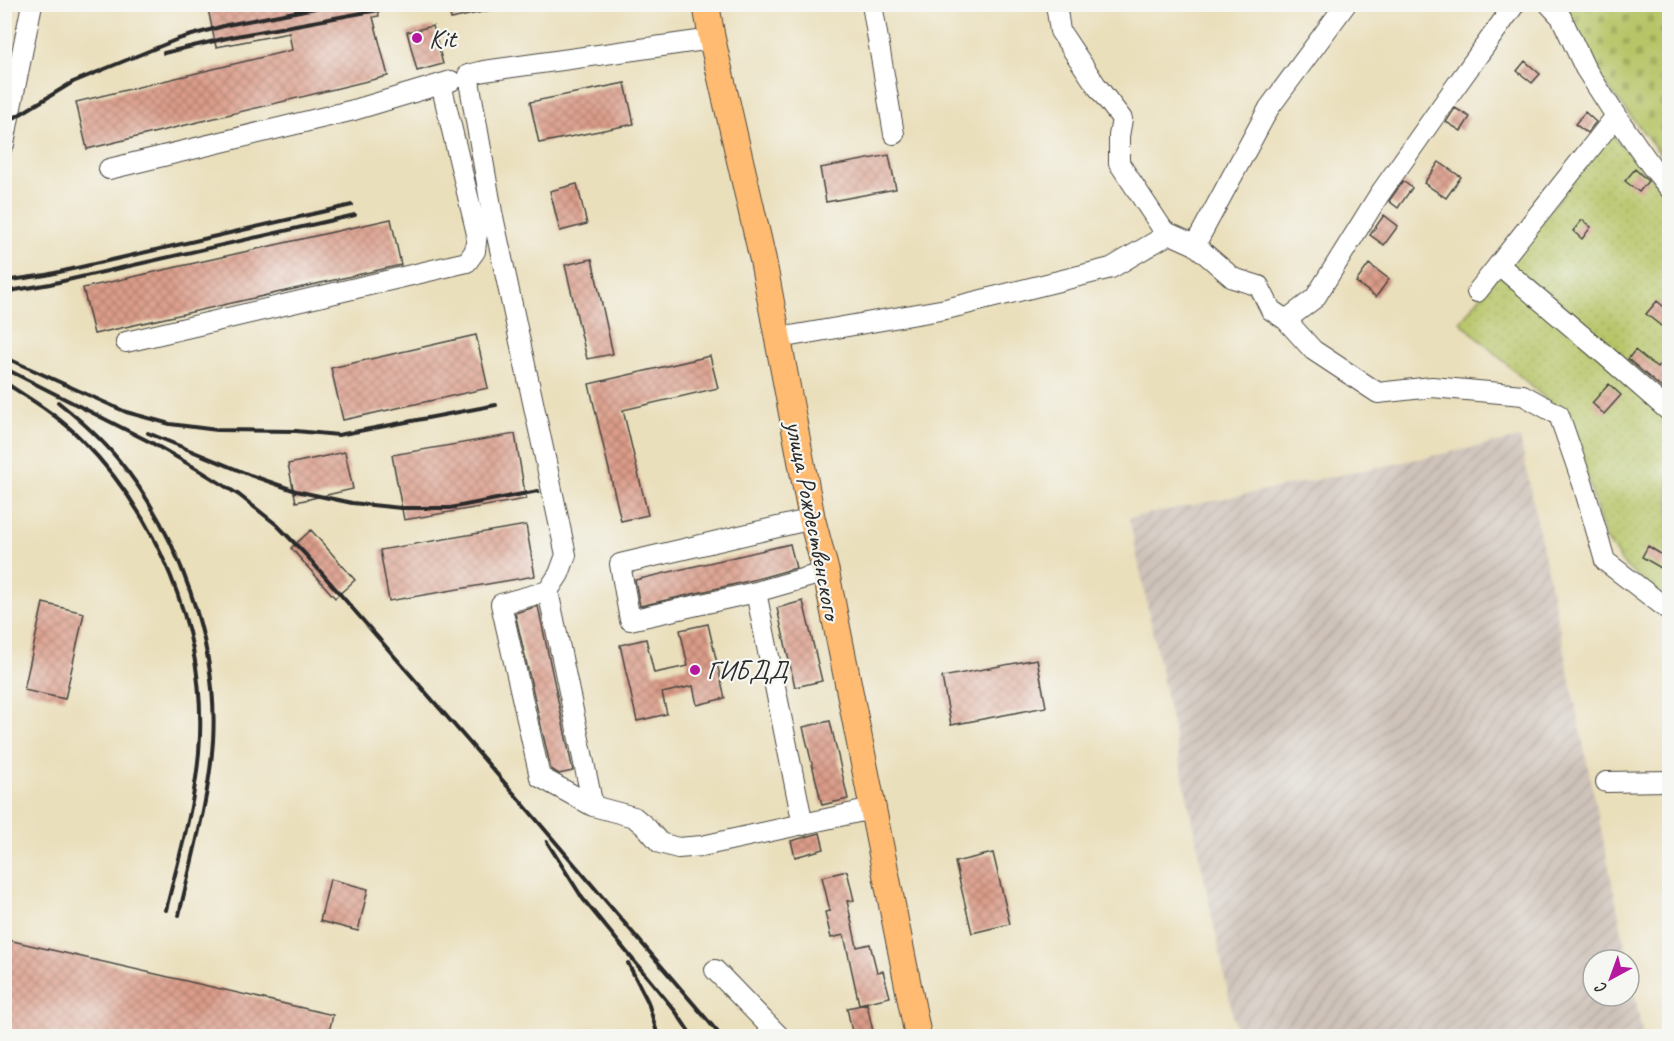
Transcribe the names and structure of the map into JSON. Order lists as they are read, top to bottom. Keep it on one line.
{"streets":{"main road":["улица Рождественского"]},"places":["Kit","ГИБДД"],"north":"bottom left"}
